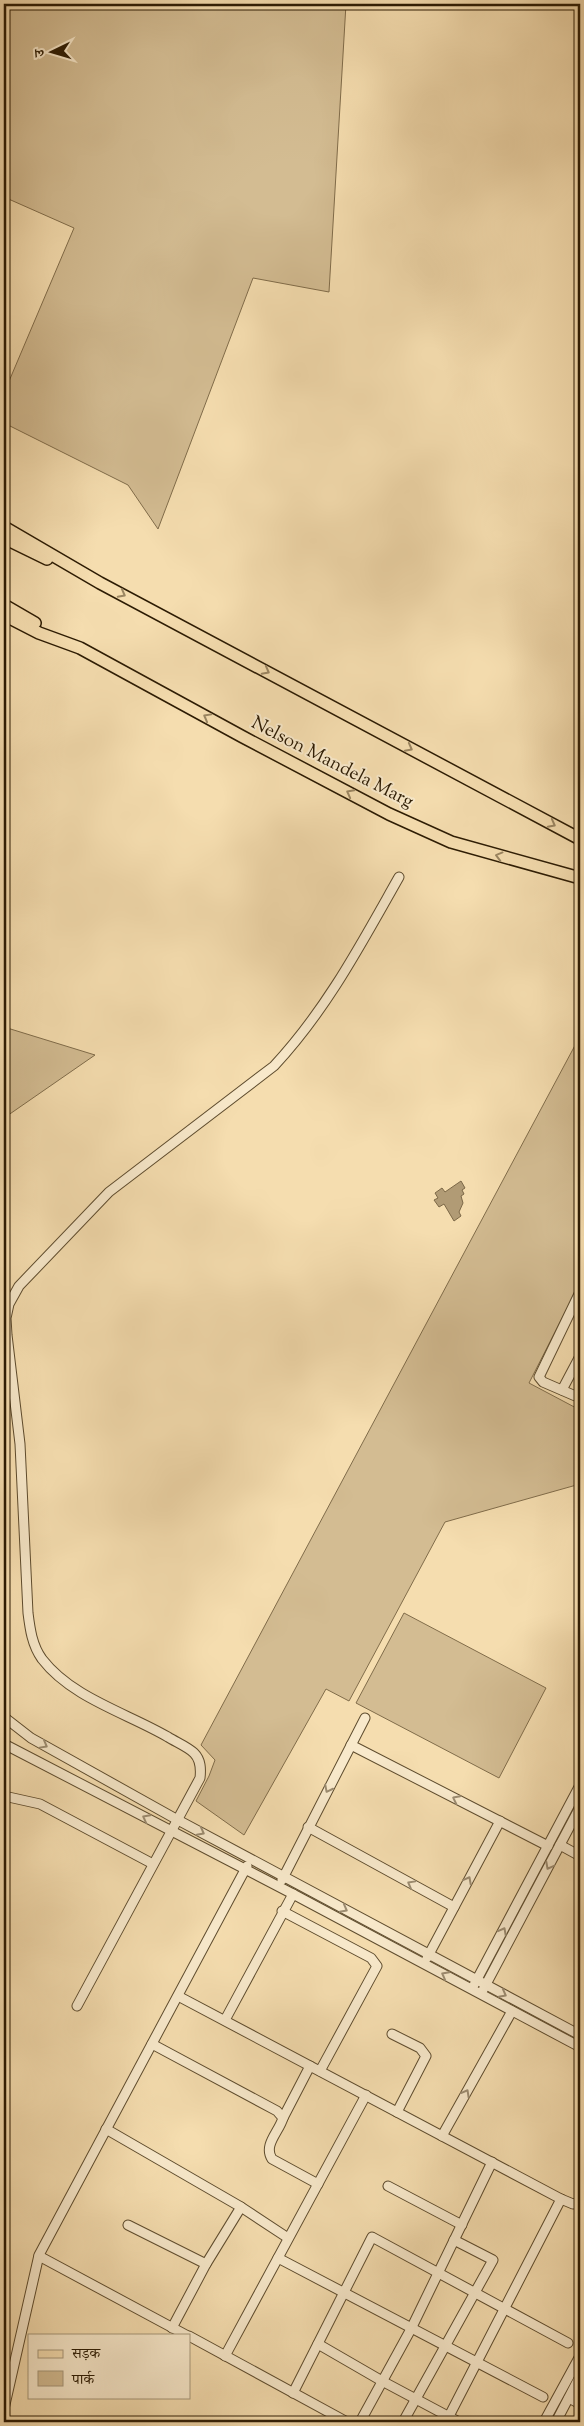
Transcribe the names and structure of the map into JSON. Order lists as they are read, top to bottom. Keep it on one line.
{"streets":{"main road":["Nelson Mandela Marg"]},"legend":["सड़क","पार्क"],"north":"left"}
